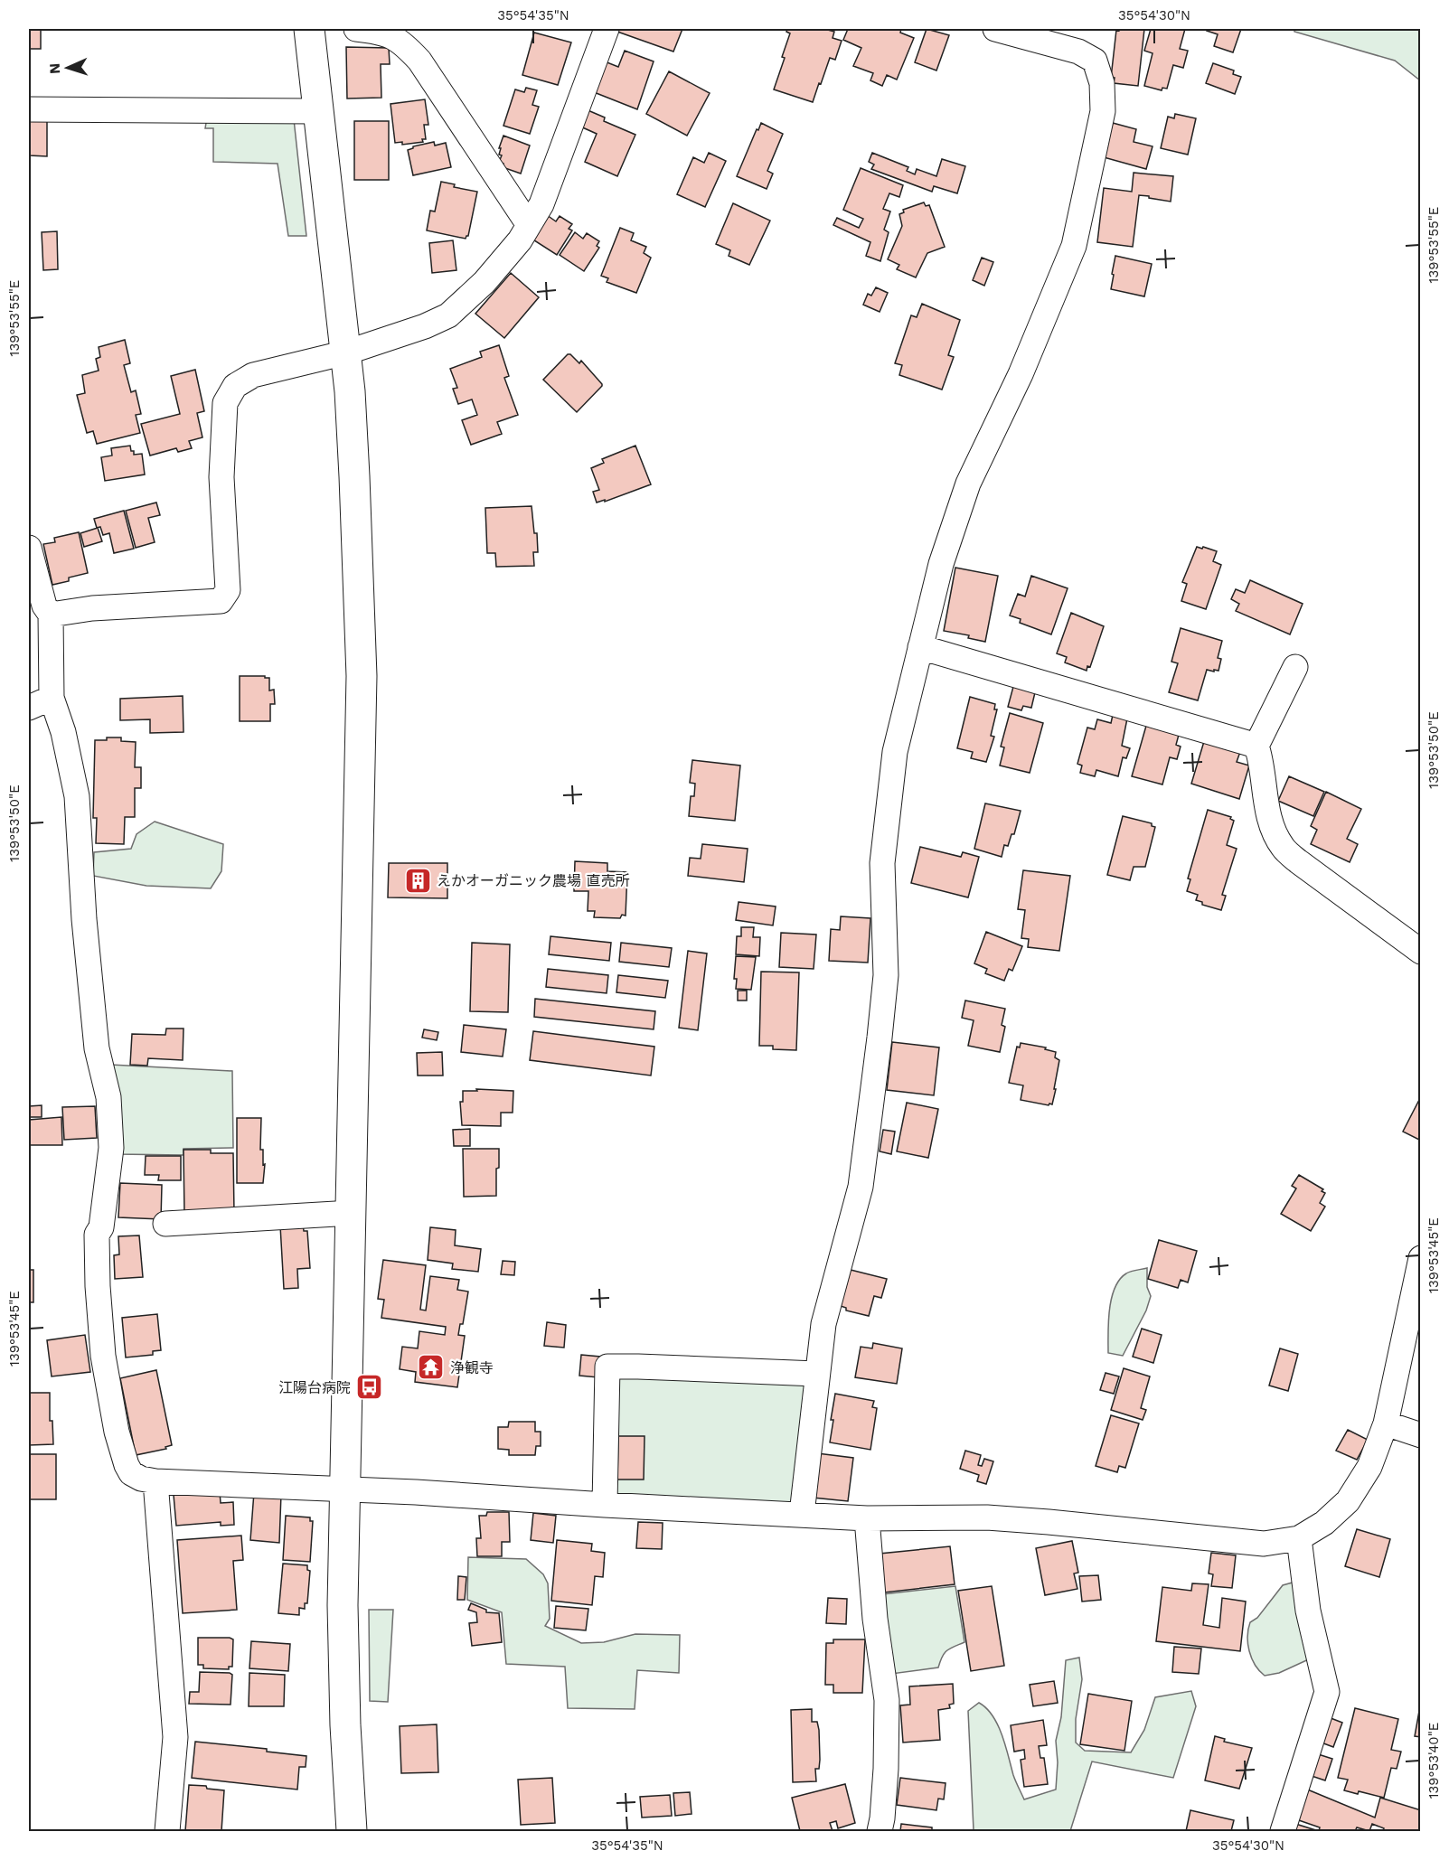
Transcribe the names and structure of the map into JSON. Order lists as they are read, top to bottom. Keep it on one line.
{"places":{"building":["えかオーガニック農場 直売所"],"temple":["浄観寺"],"bus stop":["江陽台病院"]},"north":"left","coordinates":["35°54'35\"N","35°54'30\"N","139°53'55\"E","139°53'50\"E","139°53'45\"E","139°53'40\"E"]}
